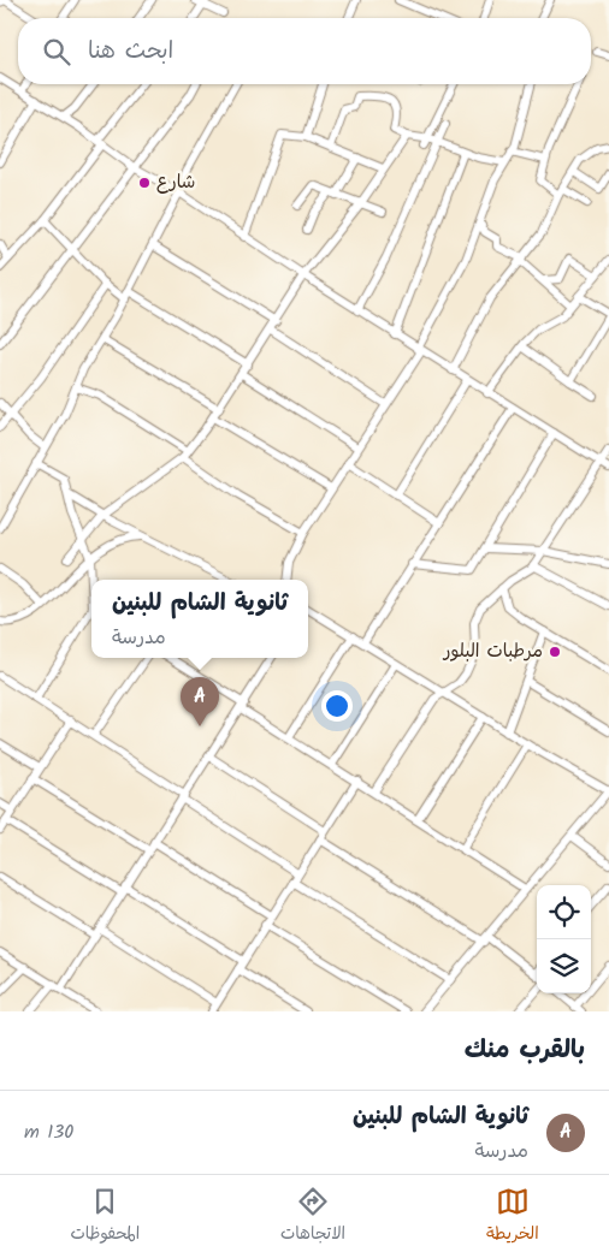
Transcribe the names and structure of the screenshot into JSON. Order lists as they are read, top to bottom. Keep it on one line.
{"places":["شارع","مرطبات البلور"],"page":{"search":"ابحث هنا","popup":["ثانوية الشام للبنين","مدرسة"],"pins":"A","heading":"بالقرب منك","list":[{"mark":"A","name":"ثانوية الشام للبنين","note":"مدرسة","value":"130 m"}],"nav":["الخريطة","الاتجاهات","المحفوظات"]}}
